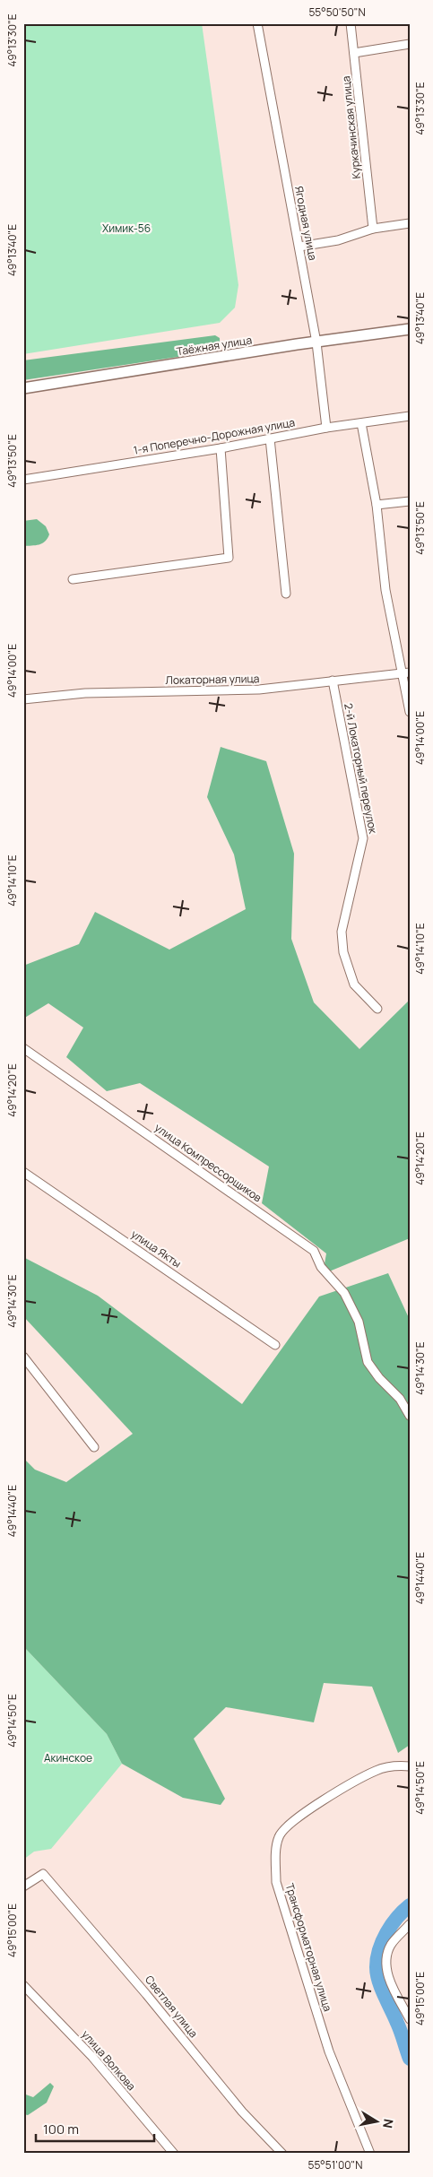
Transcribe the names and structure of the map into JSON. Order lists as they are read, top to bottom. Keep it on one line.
{"streets":{"street":["Куркачинская улица","Ягодная улица","Таёжная улица","1-я Поперечно-Дорожная улица","Локаторная улица","2-й Локаторный переулок","улица Компрессорщиков","улица Якты","Трансформаторная улица","Светлая улица","улица Волкова"]},"crossings":[["Ягодная улица","Таёжная улица"],["Ягодная улица","1-я Поперечно-Дорожная улица"],["Локаторная улица","2-й Локаторный переулок"]],"parks":["Химик-56","Акинское"],"scale_bar":"100 m","north":"right","coordinates":["55°50'50\"N","49°13'30\"E","49°13'40\"E","49°13'50\"E","49°14'00\"E","49°14'10\"E","49°14'20\"E","49°14'30\"E","49°14'40\"E","49°14'50\"E","49°15'00\"E","55°51'00\"N"]}
